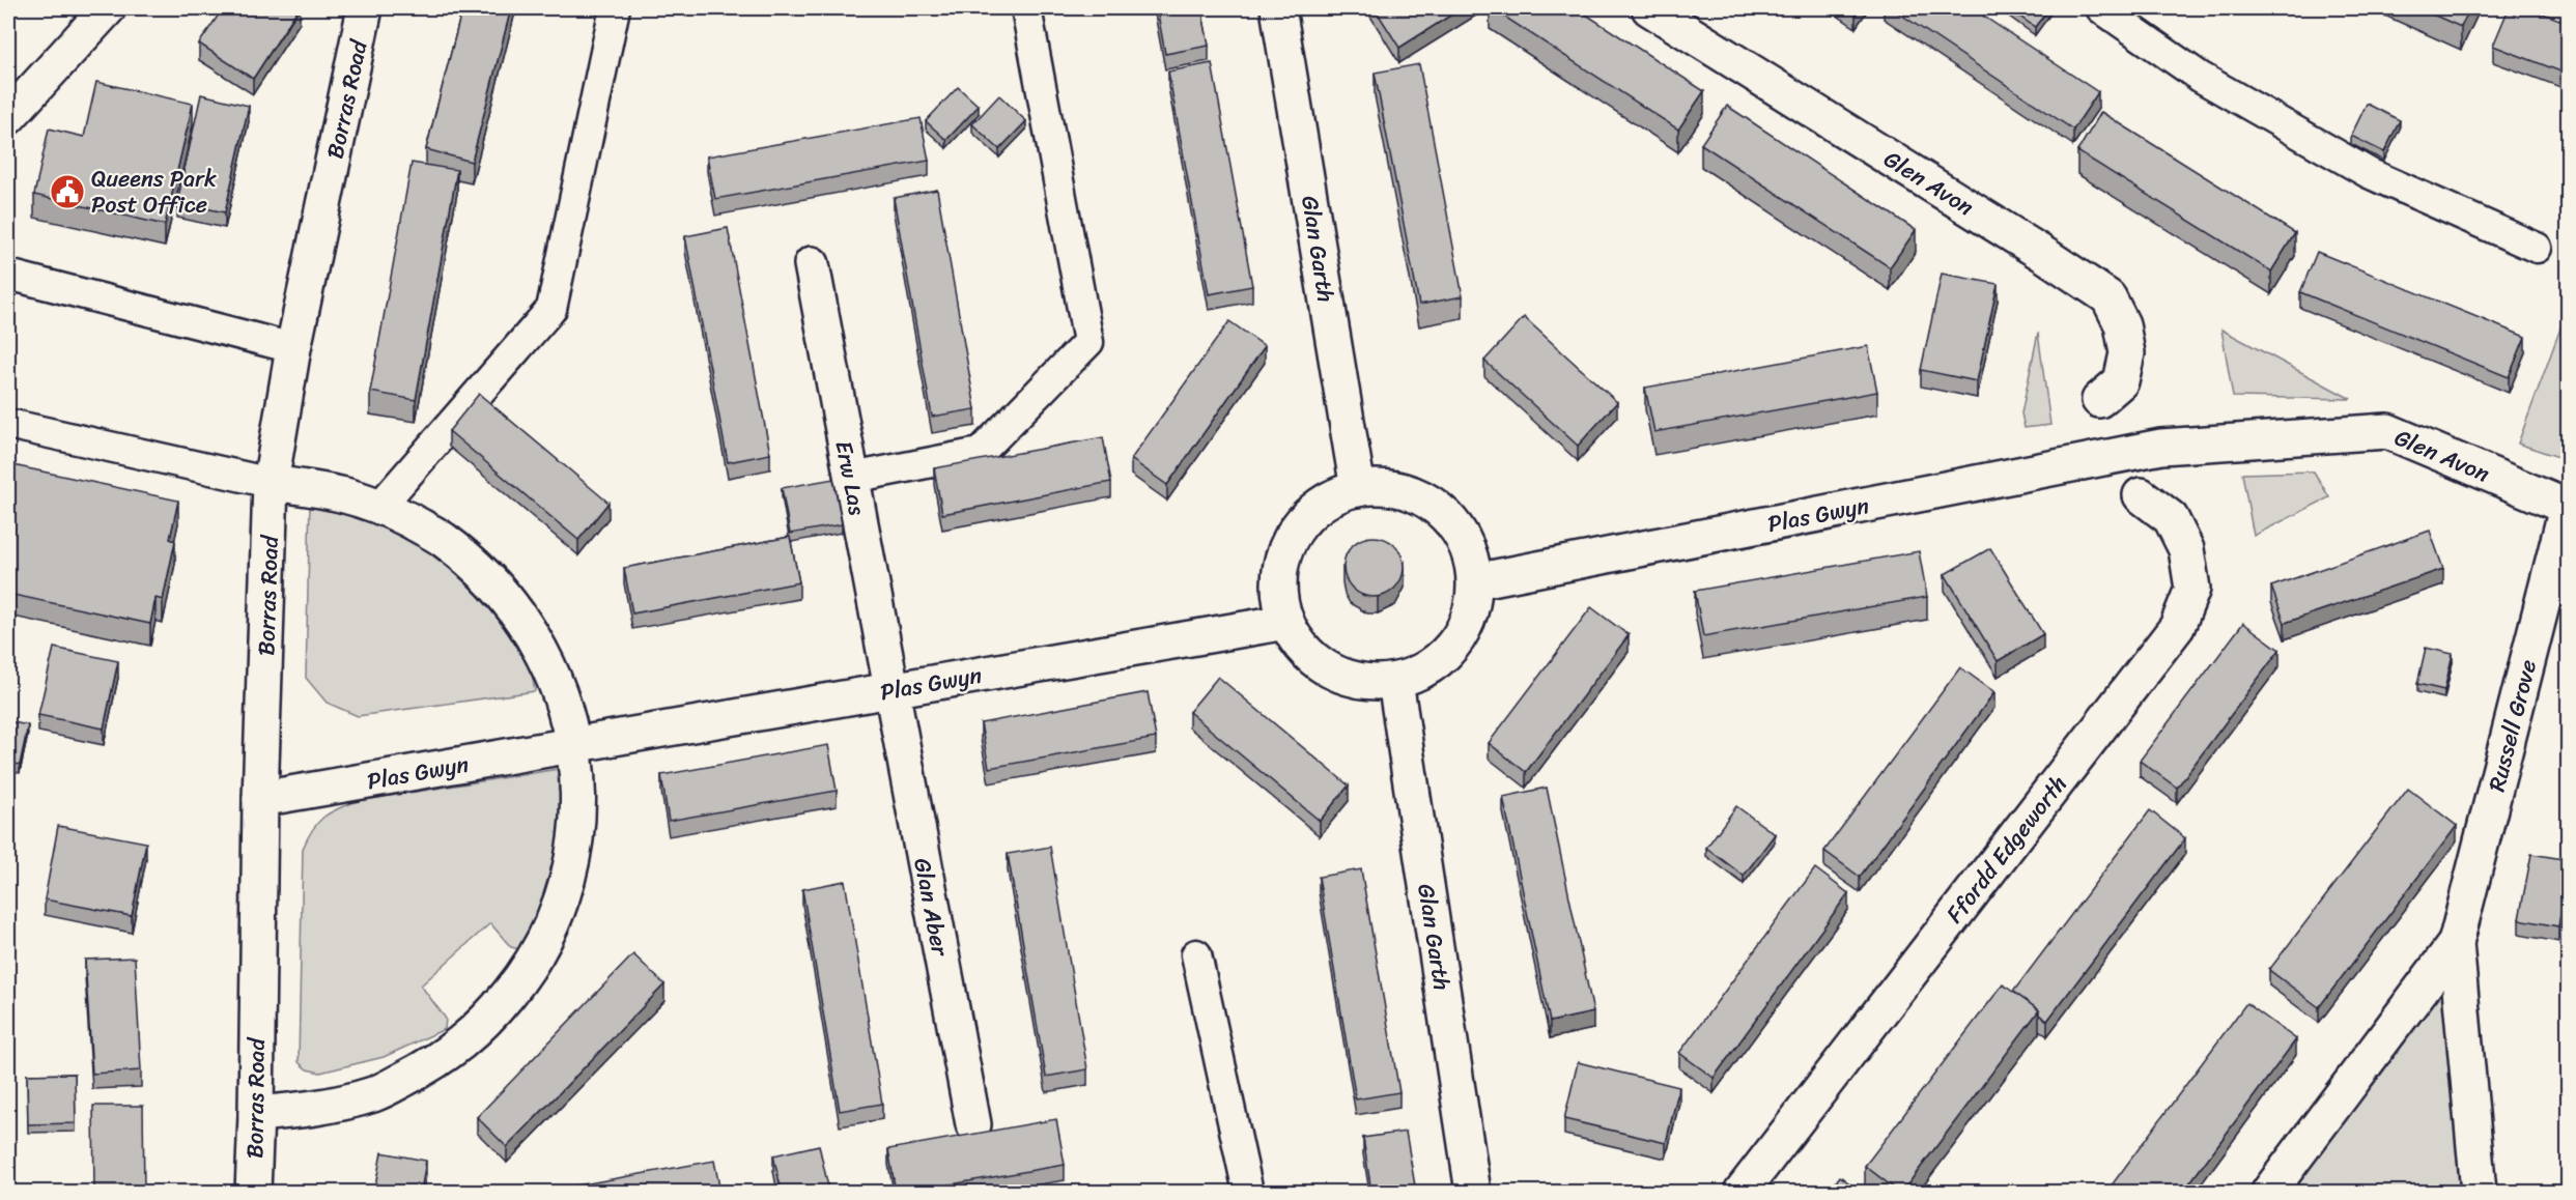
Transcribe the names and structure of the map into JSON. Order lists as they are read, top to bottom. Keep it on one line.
{"streets":{"street":["Borras Road","Glen Avon","Glan Garth","Erw Las","Plas Gwyn","Russell Grove","Ffordd Edgeworth","Glan Aber"]},"crossings":[["Borras Road","Plas Gwyn"],["Glen Avon","Plas Gwyn"],["Glen Avon","Russell Grove"],["Glan Garth","Plas Gwyn"],["Erw Las","Plas Gwyn"],["Erw Las","Glan Aber"],["Plas Gwyn","Glan Aber"]],"places":{"public building":["Queens Park Post Office"]}}
